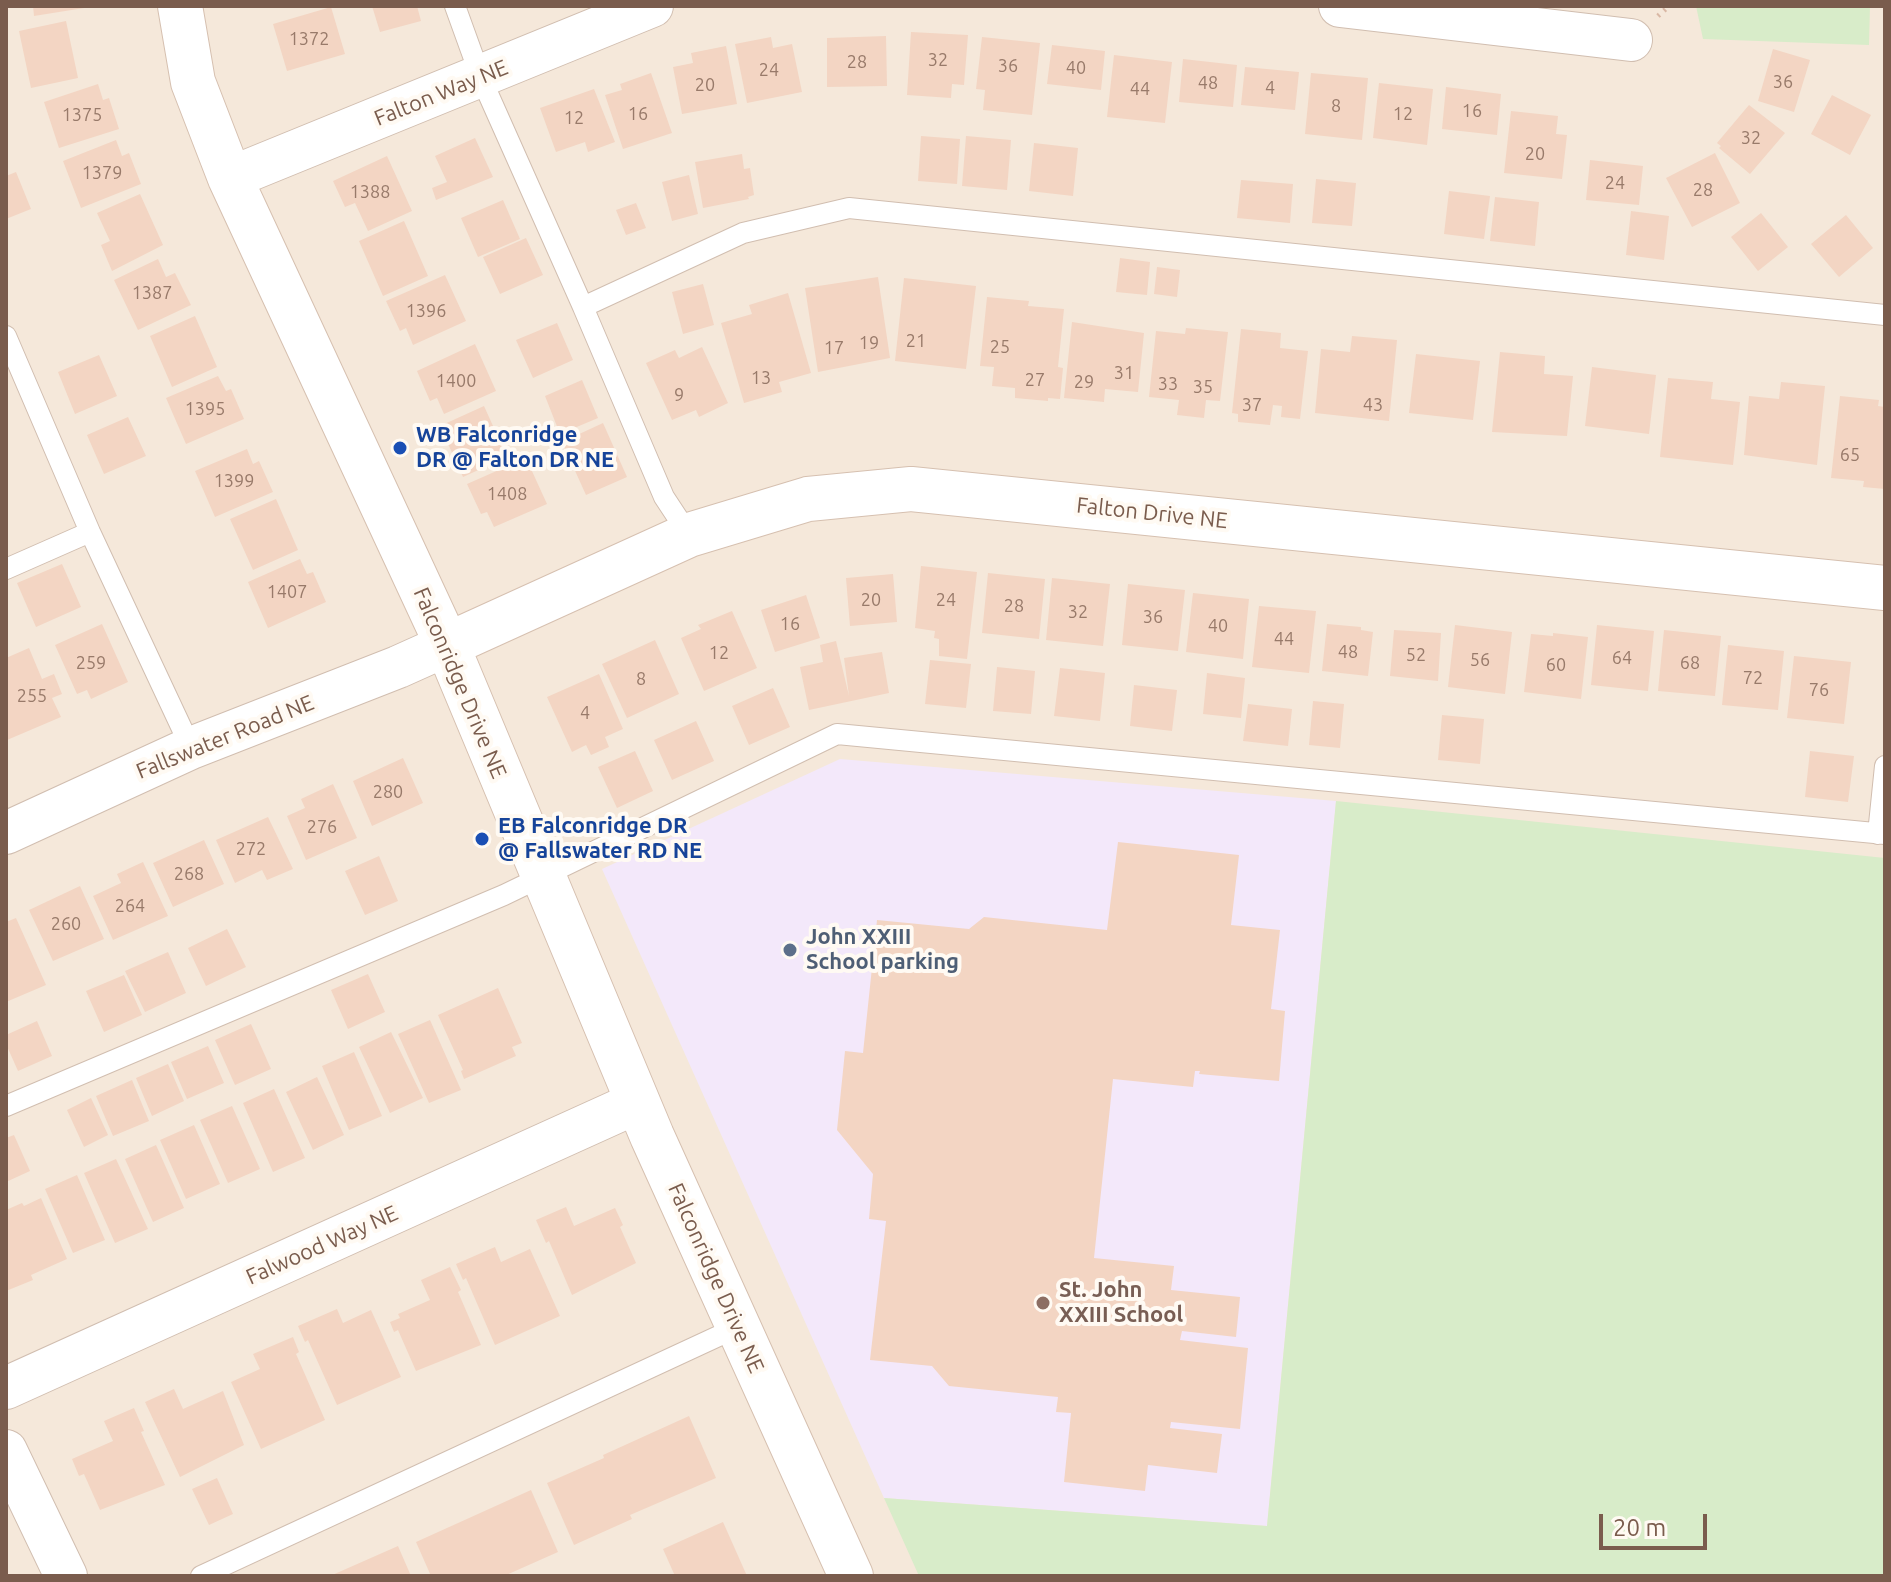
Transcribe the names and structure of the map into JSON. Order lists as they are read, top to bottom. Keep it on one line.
{"streets":{"street":["Falton Way NE","Falton Drive NE","Falconridge Drive NE","Fallswater Road NE","Falwood Way NE"]},"crossings":[["Falton Way NE","Falconridge Drive NE"],["Falton Drive NE","Falconridge Drive NE"],["Falton Drive NE","Fallswater Road NE"],["Falconridge Drive NE","Fallswater Road NE"],["Falconridge Drive NE","Falwood Way NE"]],"places":["WB Falconridge DR @ Falton DR NE","EB Falconridge DR @ Fallswater RD NE","John XXIII School parking","St. John XXIII School"],"house_numbers":["1372","32","28","36","40","24","36","48","20","4","44","8","16","16","12","1375","12","32","20","1379","24","28","1388","1387","1396","21","19","25","17","31","13","27","1400","29","33","35","9","37","43","1395","65","1399","1408","1407","20","24","28","32","36","16","40","44","48","12","52","64","56","259","68","60","72","8","76","255","4","280","276","272","268","264","260"],"scale_bar":"20 m"}
